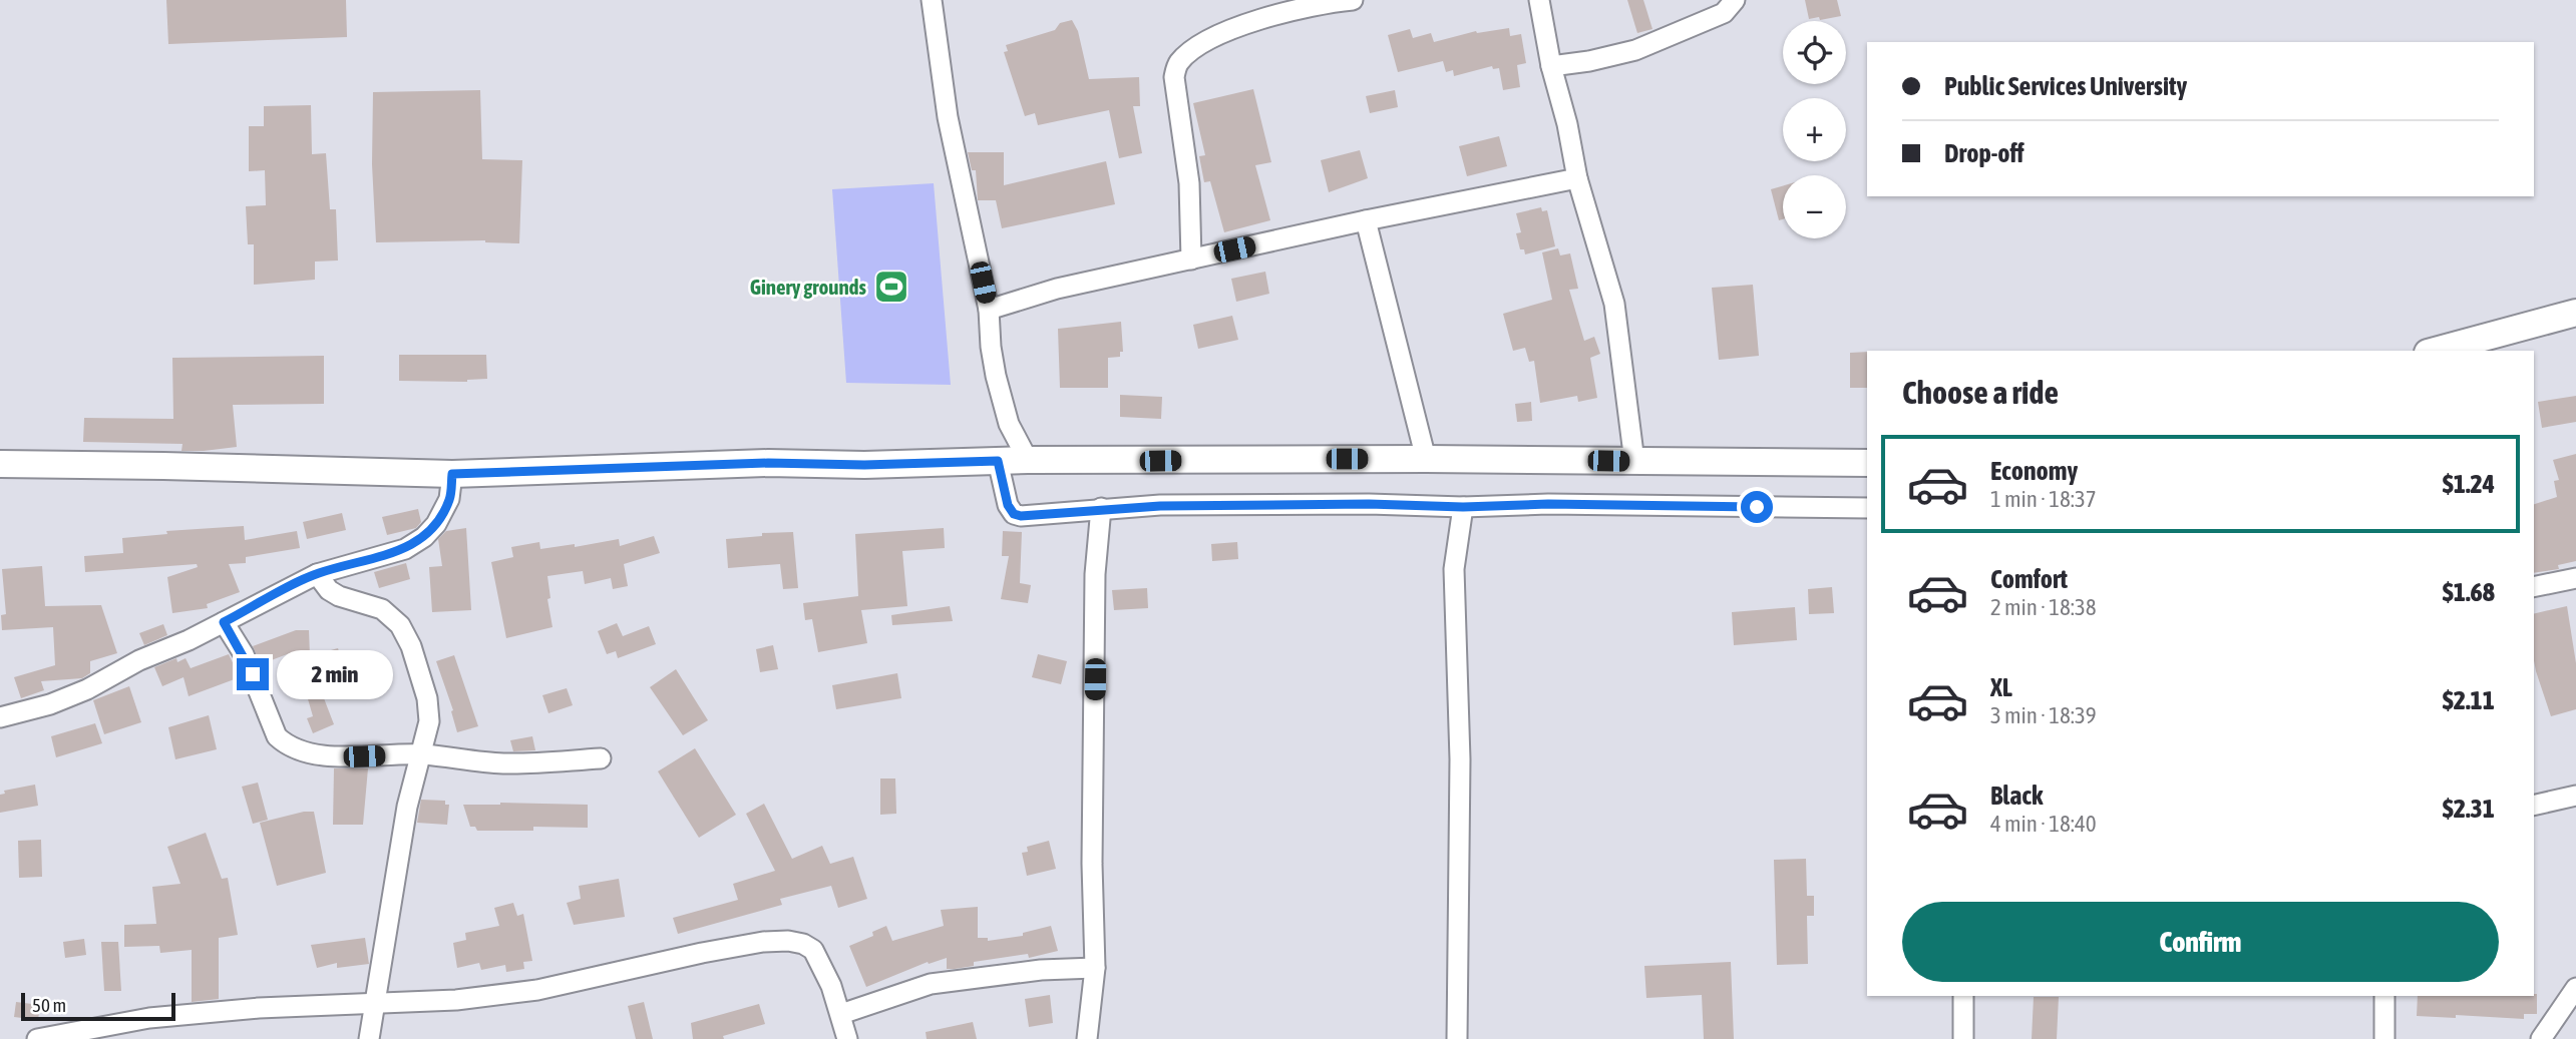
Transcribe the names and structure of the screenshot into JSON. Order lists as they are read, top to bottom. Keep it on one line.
{"places":{"sports":["Ginery grounds"]},"scale_bar":"50 m","page":{"map_buttons":["+","−"],"banner":["Public Services University","Drop-off"],"heading":"Choose a ride","list":[{"name":"Economy","note":"1 min · 18:37","value":"$1.24"},{"name":"Comfort","note":"2 min · 18:38","value":"$1.68"},{"name":"XL","note":"3 min · 18:39","value":"$2.11"},{"name":"Black","note":"4 min · 18:40","value":"$2.31"}],"bubble":"2 min","buttons":"Confirm","scale":"50 m"}}
